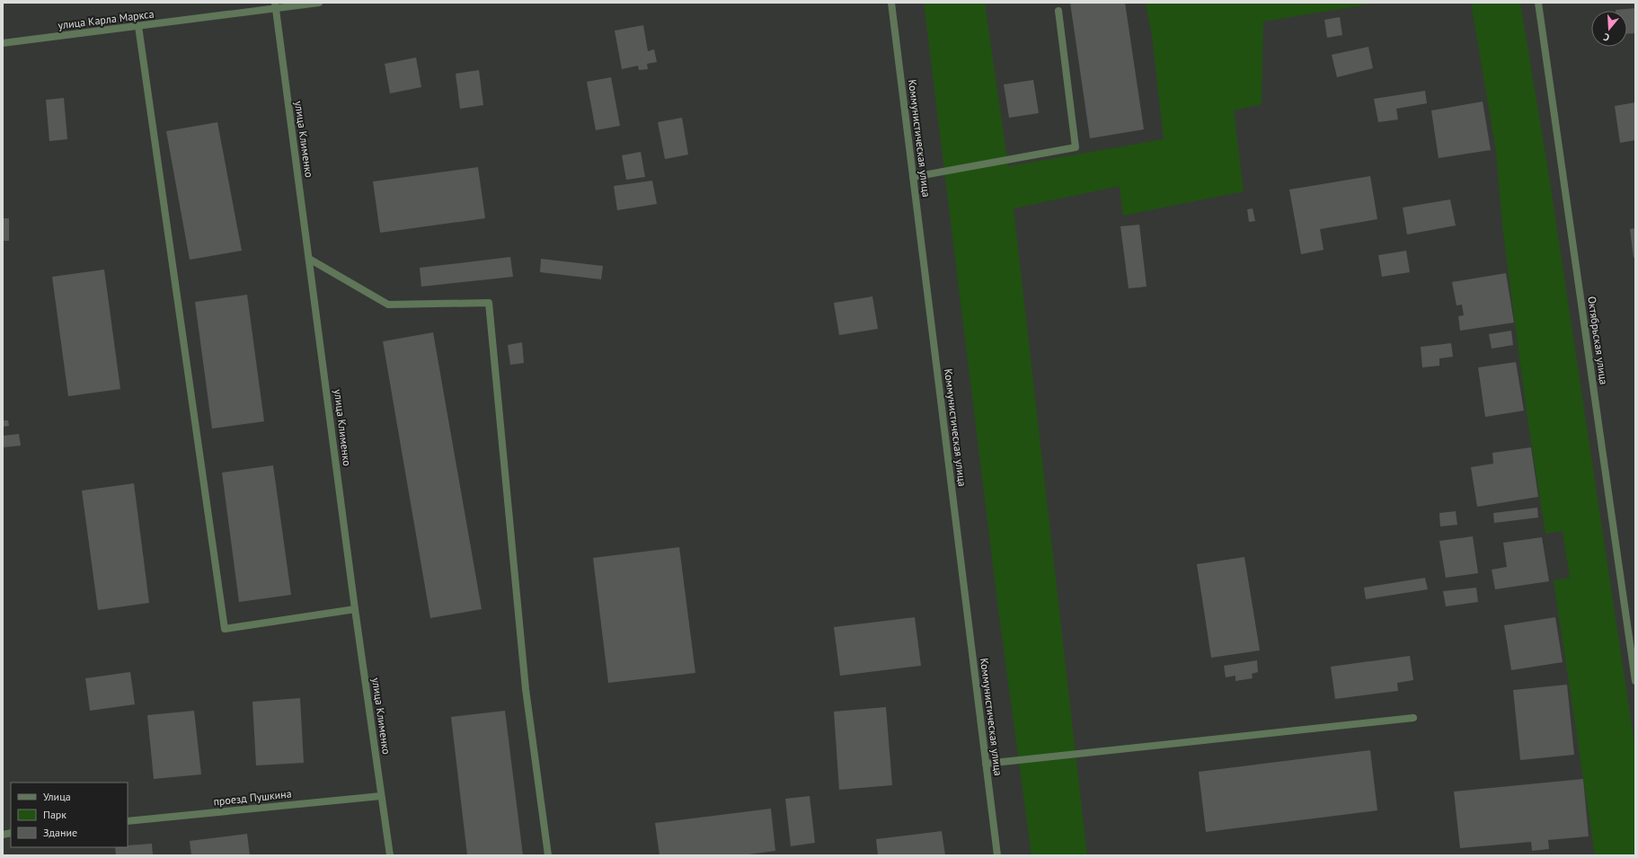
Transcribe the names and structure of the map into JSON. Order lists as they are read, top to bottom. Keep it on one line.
{"streets":{"street":["улица Карла Маркса","Коммунистическая улица","улица Клименко","Октябрьская улица","проезд Пушкина"]},"crossings":[["улица Карла Маркса","улица Клименко"],["улица Клименко","проезд Пушкина"]],"legend":["Улица","Парк","Здание"],"north":"bottom"}
